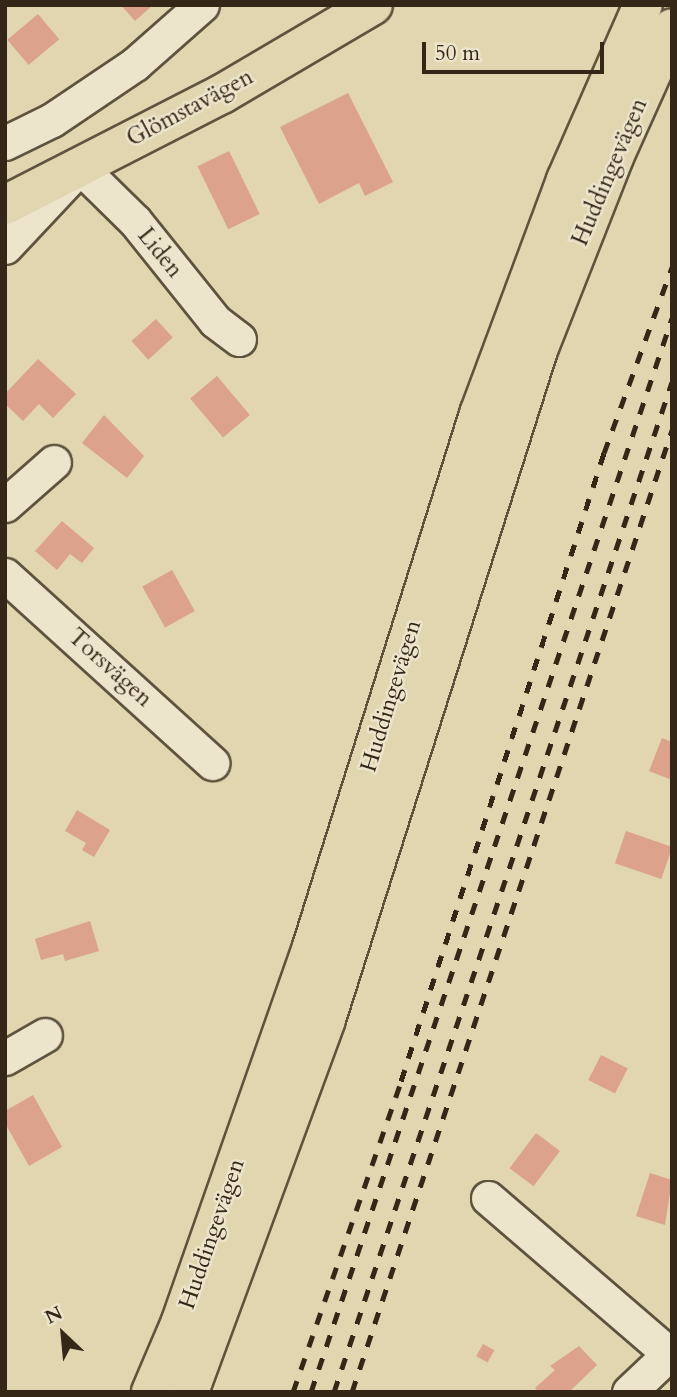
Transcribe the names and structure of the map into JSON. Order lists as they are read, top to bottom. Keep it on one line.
{"streets":{"main road":["Glömstavägen","Huddingevägen"],"street":["Liden","Torsvägen"]},"crossings":[["Glömstavägen","Liden"]],"scale_bar":"50 m","north":"top left"}
